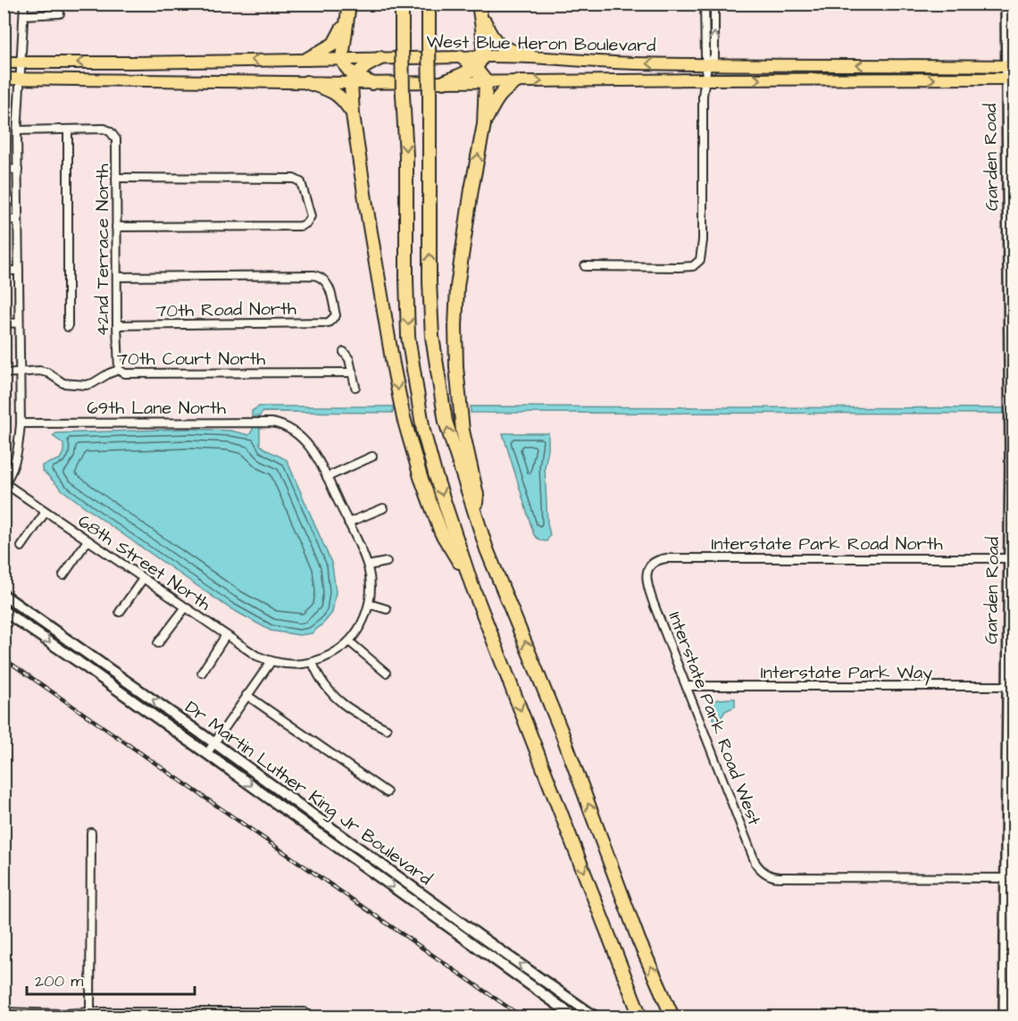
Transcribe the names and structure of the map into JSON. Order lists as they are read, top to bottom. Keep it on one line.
{"streets":{"main road":["West Blue Heron Boulevard","Dr Martin Luther King Jr Boulevard"],"street":["Garden Road","42nd Terrace North","70th Road North","70th Court North","69th Lane North","Interstate Park Road North","68th Street North","Interstate Park Way","Interstate Park Road West"]},"crossings":[["West Blue Heron Boulevard","Garden Road"],["Garden Road","Interstate Park Road North"],["Garden Road","Interstate Park Way"],["Garden Road","Interstate Park Road West"],["42nd Terrace North","70th Road North"],["42nd Terrace North","70th Court North"],["Interstate Park Road North","Interstate Park Road West"],["Interstate Park Way","Interstate Park Road West"]],"scale_bar":"200 m"}
